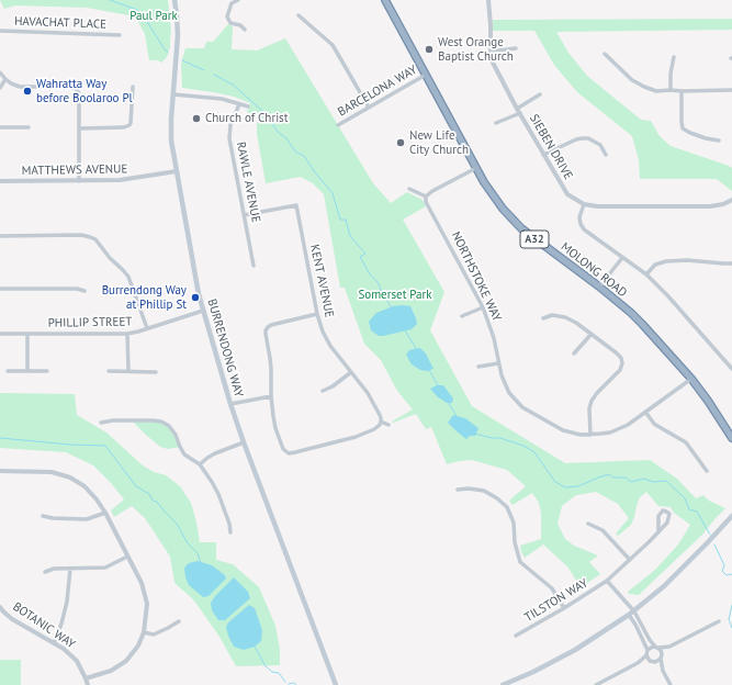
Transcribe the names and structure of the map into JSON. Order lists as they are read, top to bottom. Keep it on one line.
{"streets":{"highway":["A32","MOLONG ROAD"],"main road":["BURRENDONG WAY"],"street":["HAVACHAT PLACE","BARCELONA WAY","SIEBEN DRIVE","MATTHEWS AVENUE","RAWLE AVENUE","NORTHSTOKE WAY","KENT AVENUE","PHILLIP STREET","TILSTON WAY","BOTANIC WAY"]},"crossings":[["BARCELONA WAY","MOLONG ROAD"],["MATTHEWS AVENUE","BURRENDONG WAY"],["RAWLE AVENUE","KENT AVENUE"],["MOLONG ROAD","NORTHSTOKE WAY"],["PHILLIP STREET","BURRENDONG WAY"]],"parks":["Paul Park","Somerset Park"],"places":["West Orange Baptist Church","Wahratta Way before Boolaroo Pl","Church of Christ","New Life City Church","Burrendong Way at Phillip St"]}
